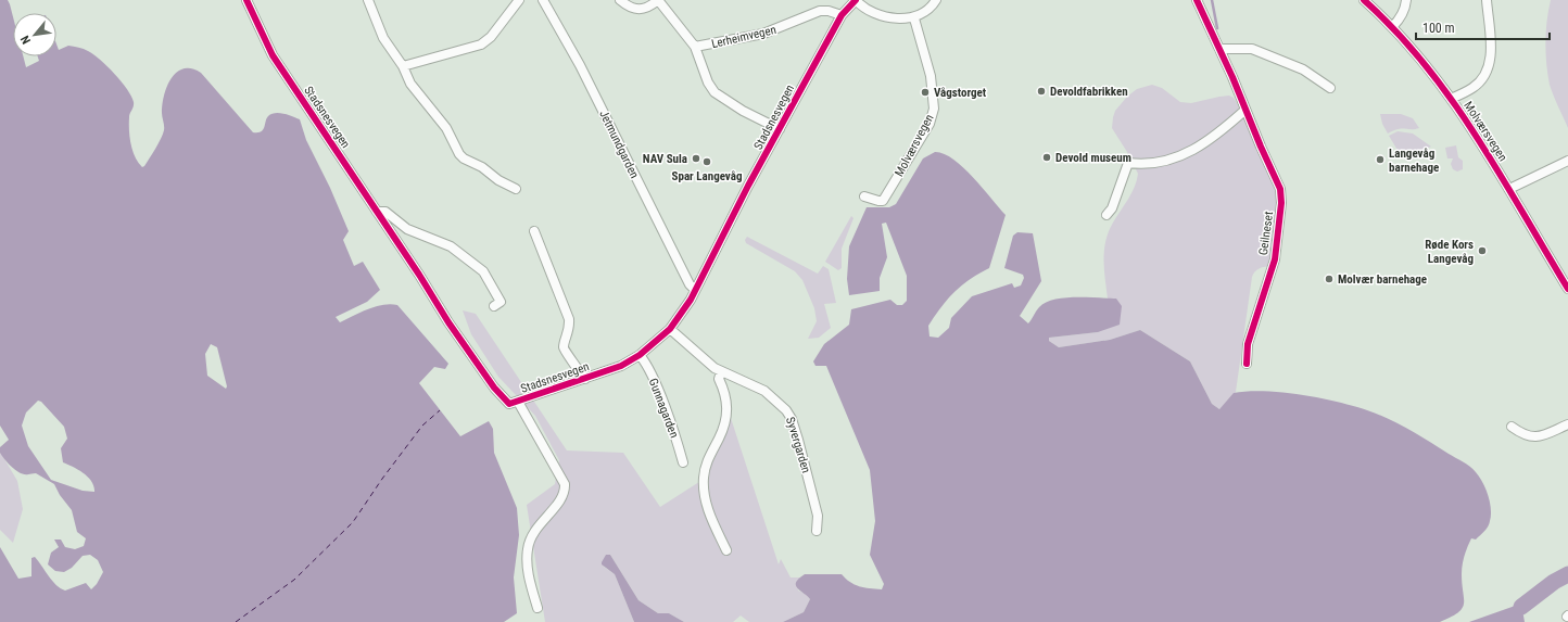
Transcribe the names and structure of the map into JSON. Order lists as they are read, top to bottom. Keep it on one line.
{"streets":{"street":["Lerheimvegen","Stadsnesvegen","Molværsvegen","Jetmundgarden","Geilneset","Gunnagarden","Syvergarden"]},"crossings":[["Lerheimvegen","Stadsnesvegen"],["Stadsnesvegen","Jetmundgarden"],["Stadsnesvegen","Gunnagarden"],["Stadsnesvegen","Syvergarden"]],"places":["Devoldfabrikken","Vågstorget","Devold museum","NAV Sula","Langevåg barnehage","Spar Langevåg","Røde Kors Langevåg","Molvær barnehage"],"scale_bar":"100 m","north":"bottom left"}
